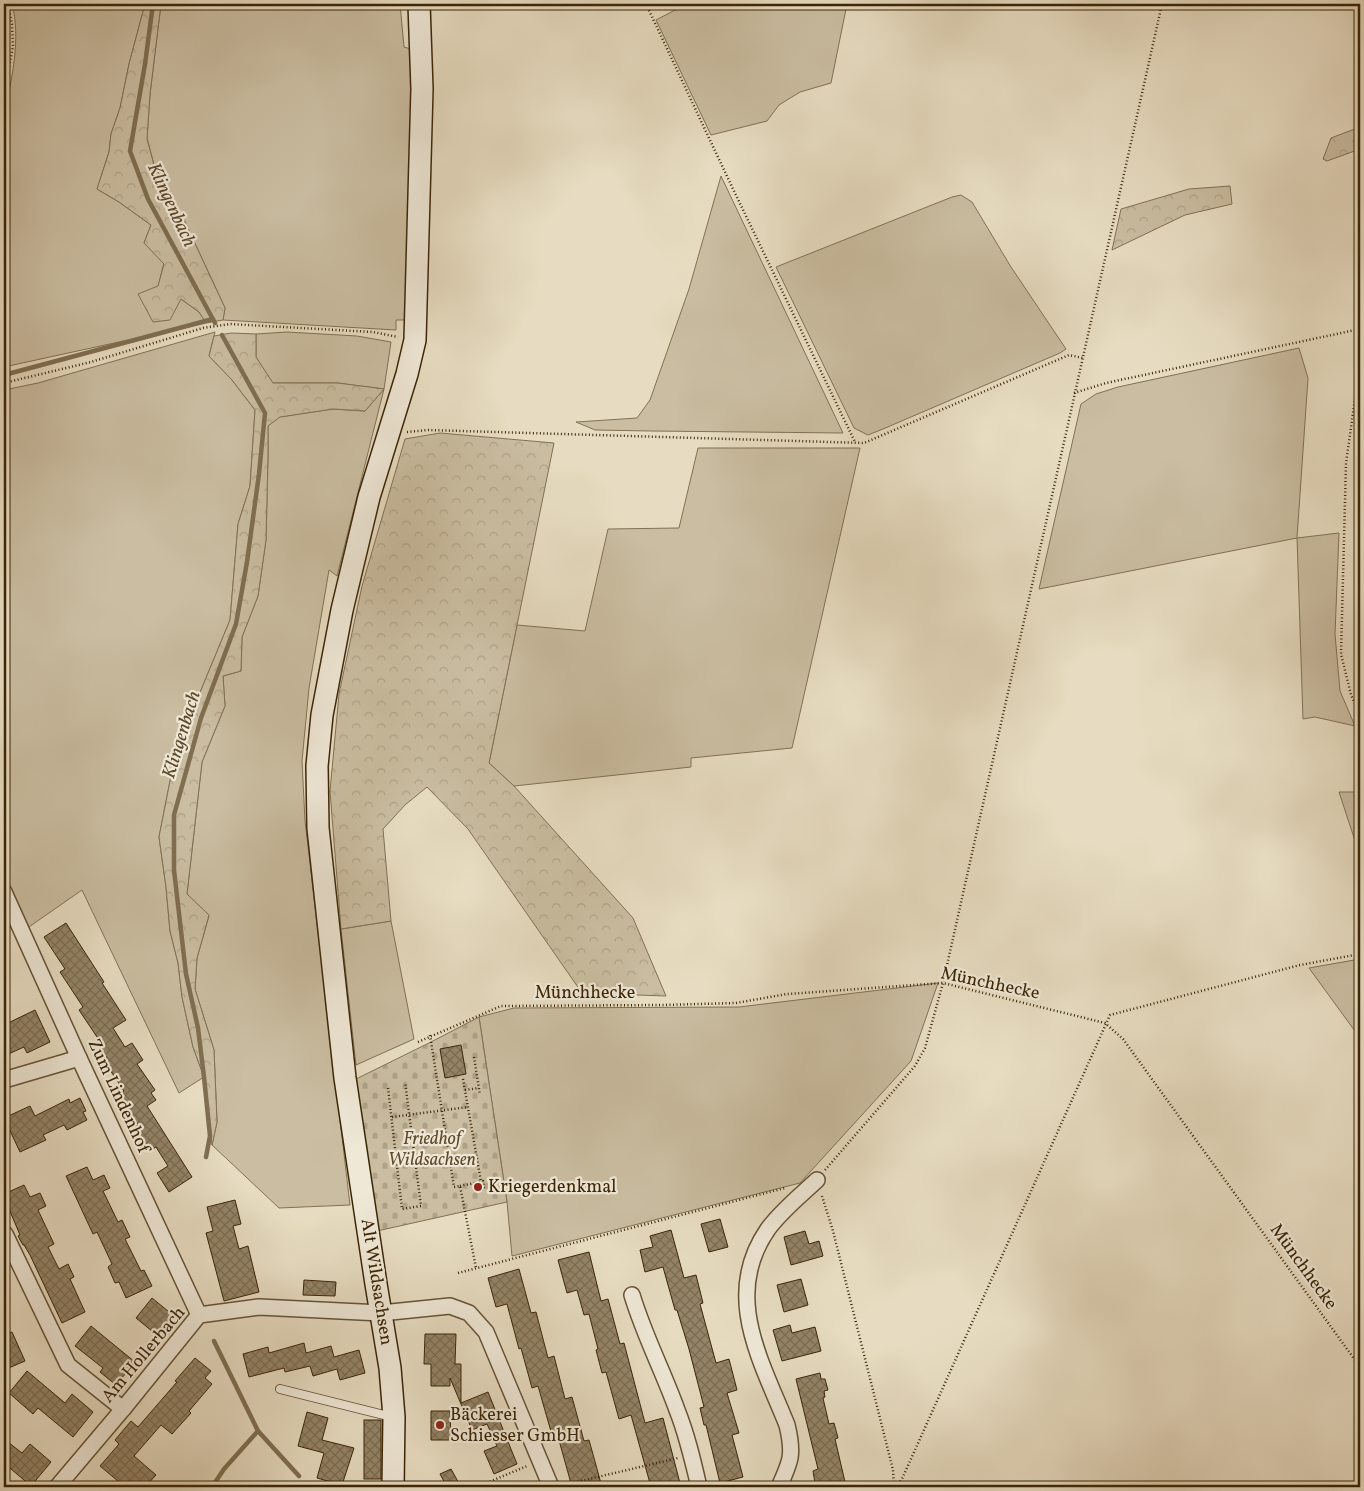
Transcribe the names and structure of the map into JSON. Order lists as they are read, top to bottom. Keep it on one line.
{"streets":{"main road":["Alt Wildsachsen"],"street":["Zum Lindenhof","Am Hollerbach"],"path":["Münchhecke"]},"crossings":[["Zum Lindenhof","Am Hollerbach"],["Alt Wildsachsen","Am Hollerbach"]],"water":["Klingenbach"],"parks":["Friedhof Wildsachsen"],"places":["Kriegerdenkmal","Bäckerei Schiesser GmbH"]}
